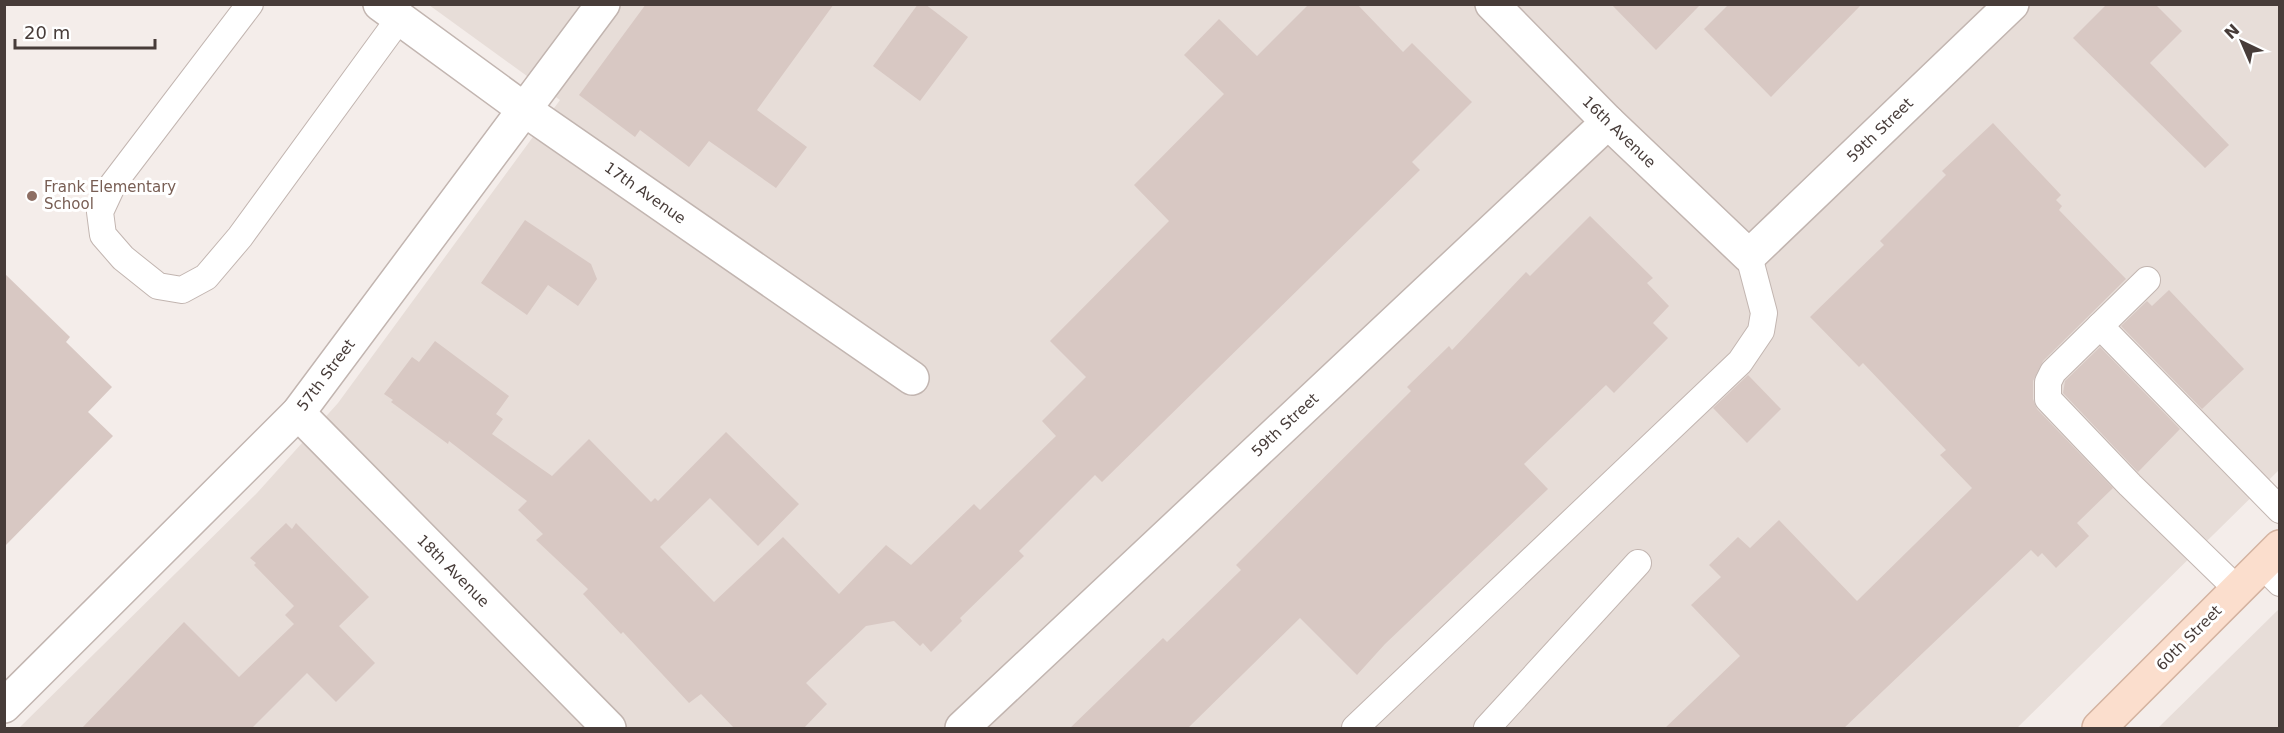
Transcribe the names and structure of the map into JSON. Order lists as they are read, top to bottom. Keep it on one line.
{"streets":{"street":["59th Street","16th Avenue","17th Avenue","57th Street","18th Avenue","60th Street"]},"crossings":[["59th Street","16th Avenue"],["17th Avenue","57th Street"],["57th Street","18th Avenue"]],"places":["Frank Elementary School"],"scale_bar":"20 m","north":"top left"}
